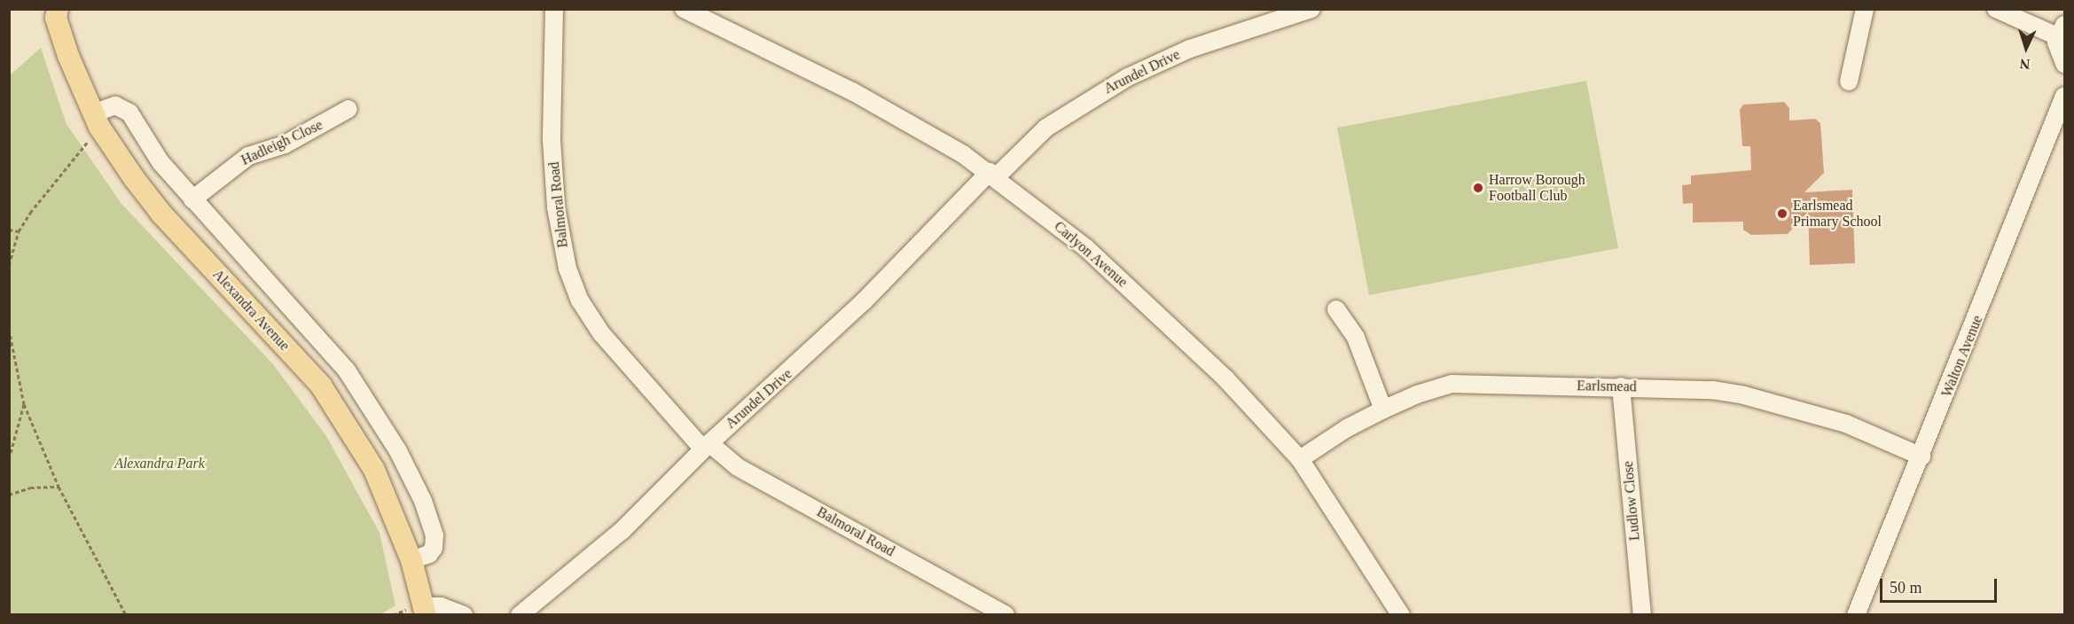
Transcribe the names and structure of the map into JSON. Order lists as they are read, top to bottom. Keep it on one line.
{"streets":{"main road":["Alexandra Avenue"],"street":["Arundel Drive","Hadleigh Close","Balmoral Road","Carlyon Avenue","Walton Avenue","Earlsmead","Ludlow Close"]},"crossings":[["Arundel Drive","Balmoral Road"],["Arundel Drive","Carlyon Avenue"],["Carlyon Avenue","Earlsmead"],["Walton Avenue","Earlsmead"],["Earlsmead","Ludlow Close"]],"parks":["Alexandra Park"],"places":["Harrow Borough Football Club","Earlsmead Primary School"],"scale_bar":"50 m","north":"bottom"}
